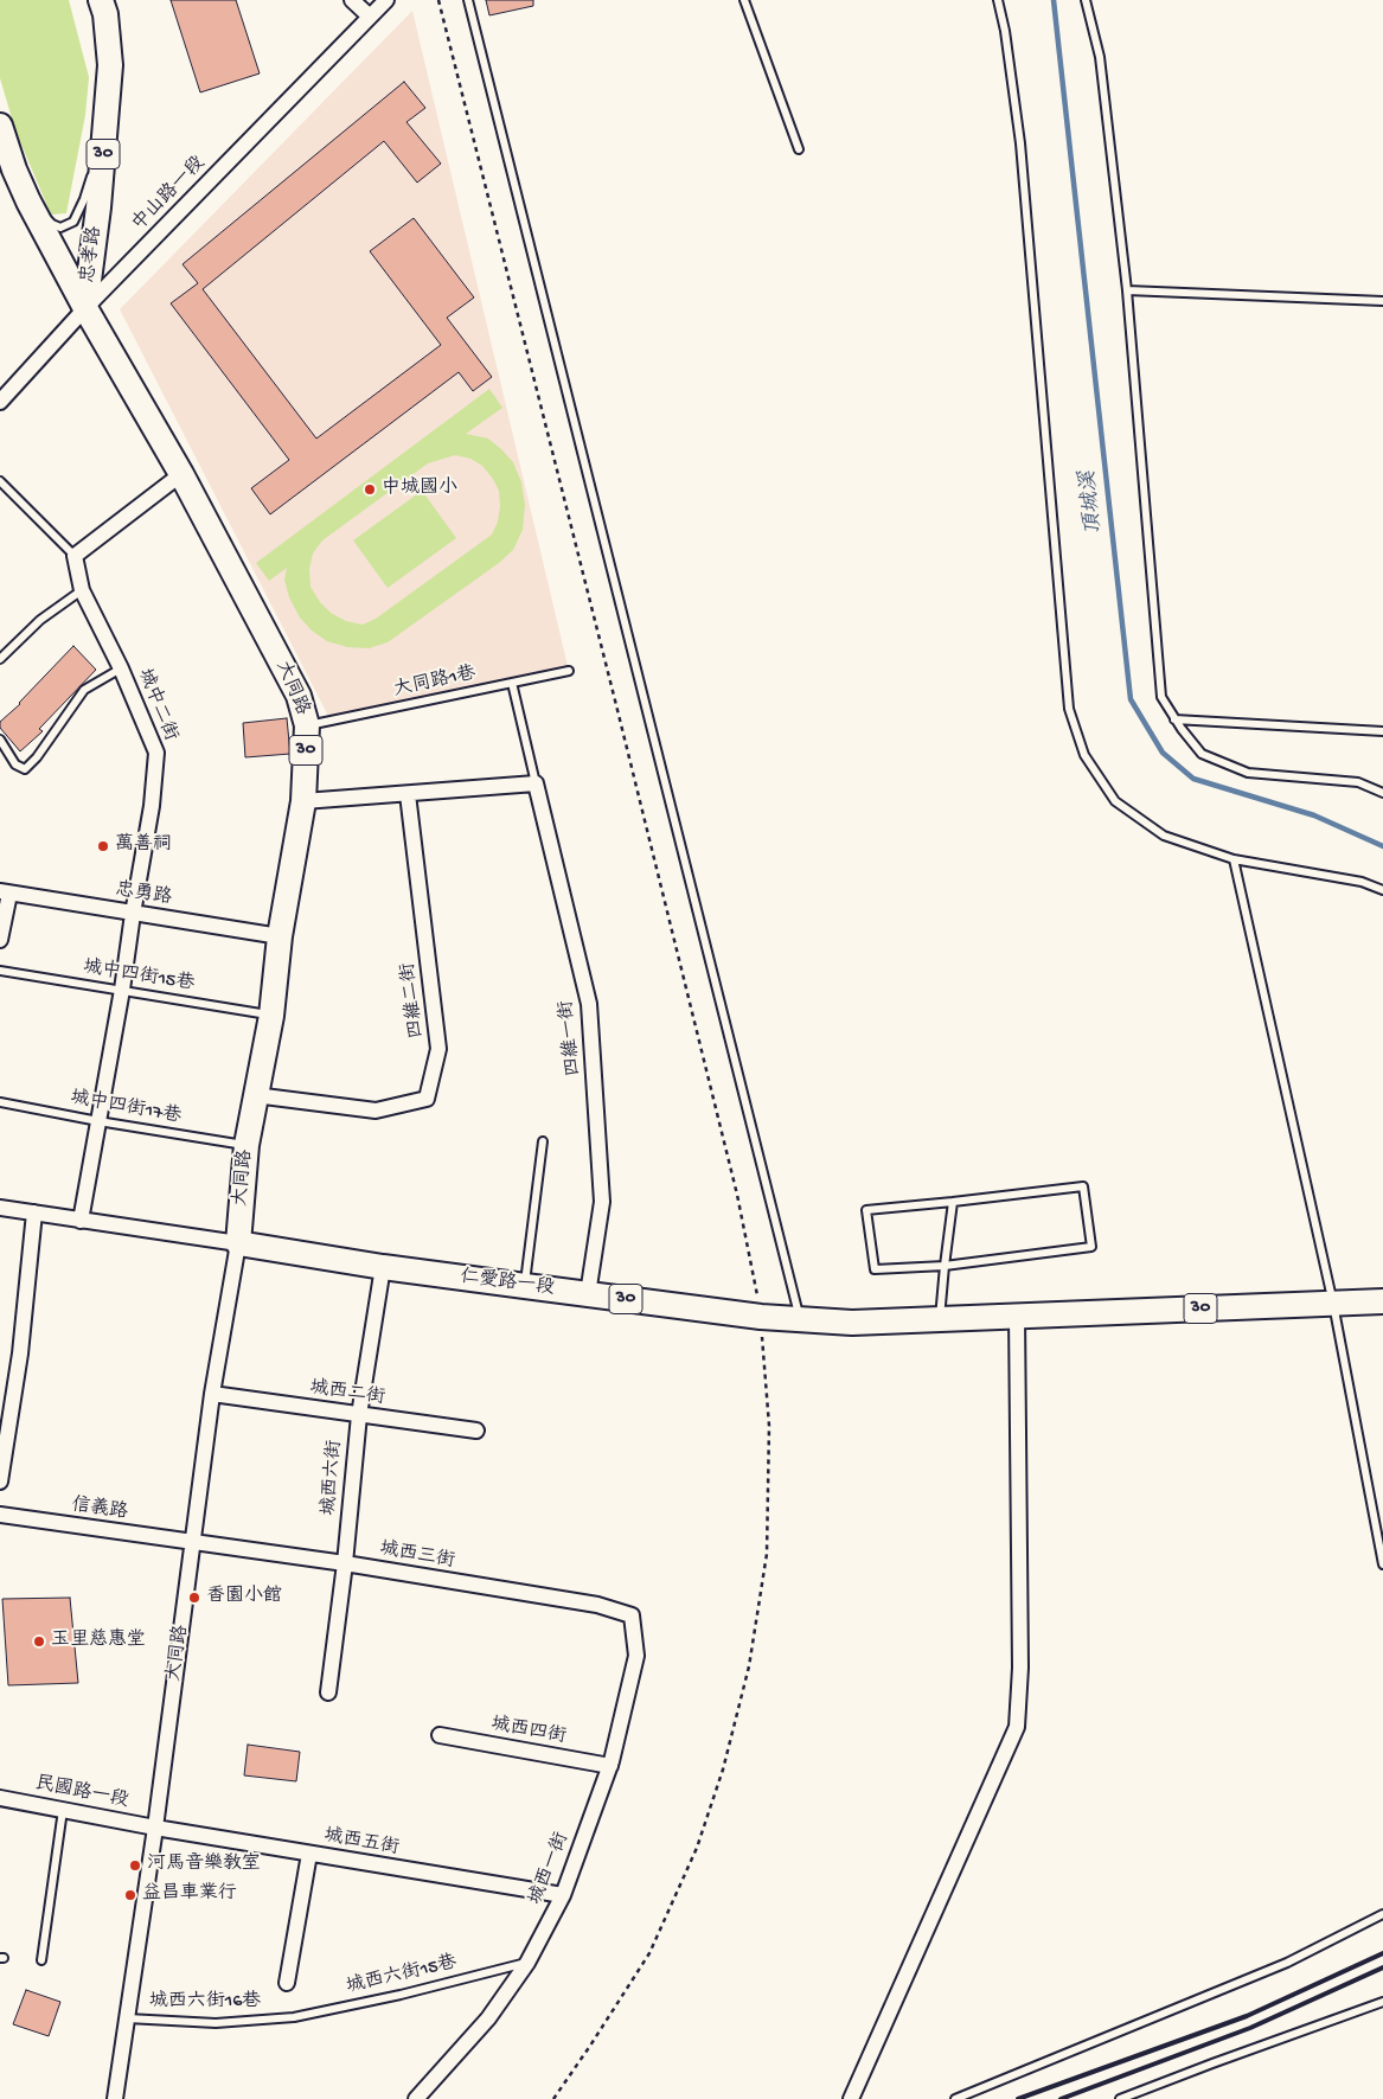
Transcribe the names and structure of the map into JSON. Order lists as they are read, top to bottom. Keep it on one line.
{"streets":{"main road":["30","忠孝路","大同路","仁愛路一段"],"street":["中山路一段","城中二街","忠勇路","四維二街","四維一街","城西二街","城西六街","信義路","城西三街","城西四街","民國路一段","城西五街","城西一街"],"lane":["大同路1巷","城中四街15巷","城中四街17巷","城西六街15巷","城西六街16巷"]},"crossings":[["30","仁愛路一段"],["中山路一段","忠孝路"],["中山路一段","大同路"],["忠孝路","大同路"],["大同路1巷","大同路"],["大同路1巷","四維一街"],["大同路","忠勇路"],["大同路","城中四街15巷"],["大同路","四維二街"],["大同路","城中四街17巷"],["大同路","仁愛路一段"],["大同路","城西二街"],["大同路","信義路"],["大同路","城西三街"],["大同路","民國路一段"],["大同路","城西五街"],["大同路","城西六街16巷"],["城中二街","忠勇路"],["城中二街","城中四街15巷"],["城中二街","城中四街17巷"],["城中二街","仁愛路一段"],["四維一街","仁愛路一段"],["仁愛路一段","城西六街"],["城西二街","城西六街"],["城西六街","城西三街"],["信義路","城西三街"],["城西三街","城西一街"],["城西四街","城西一街"],["民國路一段","城西五街"],["城西五街","城西一街"],["城西一街","城西六街15巷"],["城西六街15巷","城西六街16巷"]],"water":["頂城溪"],"places":["中城國小","萬善祠","香園小館","玉里慈惠堂","河馬音樂教室","益昌車業行"]}
